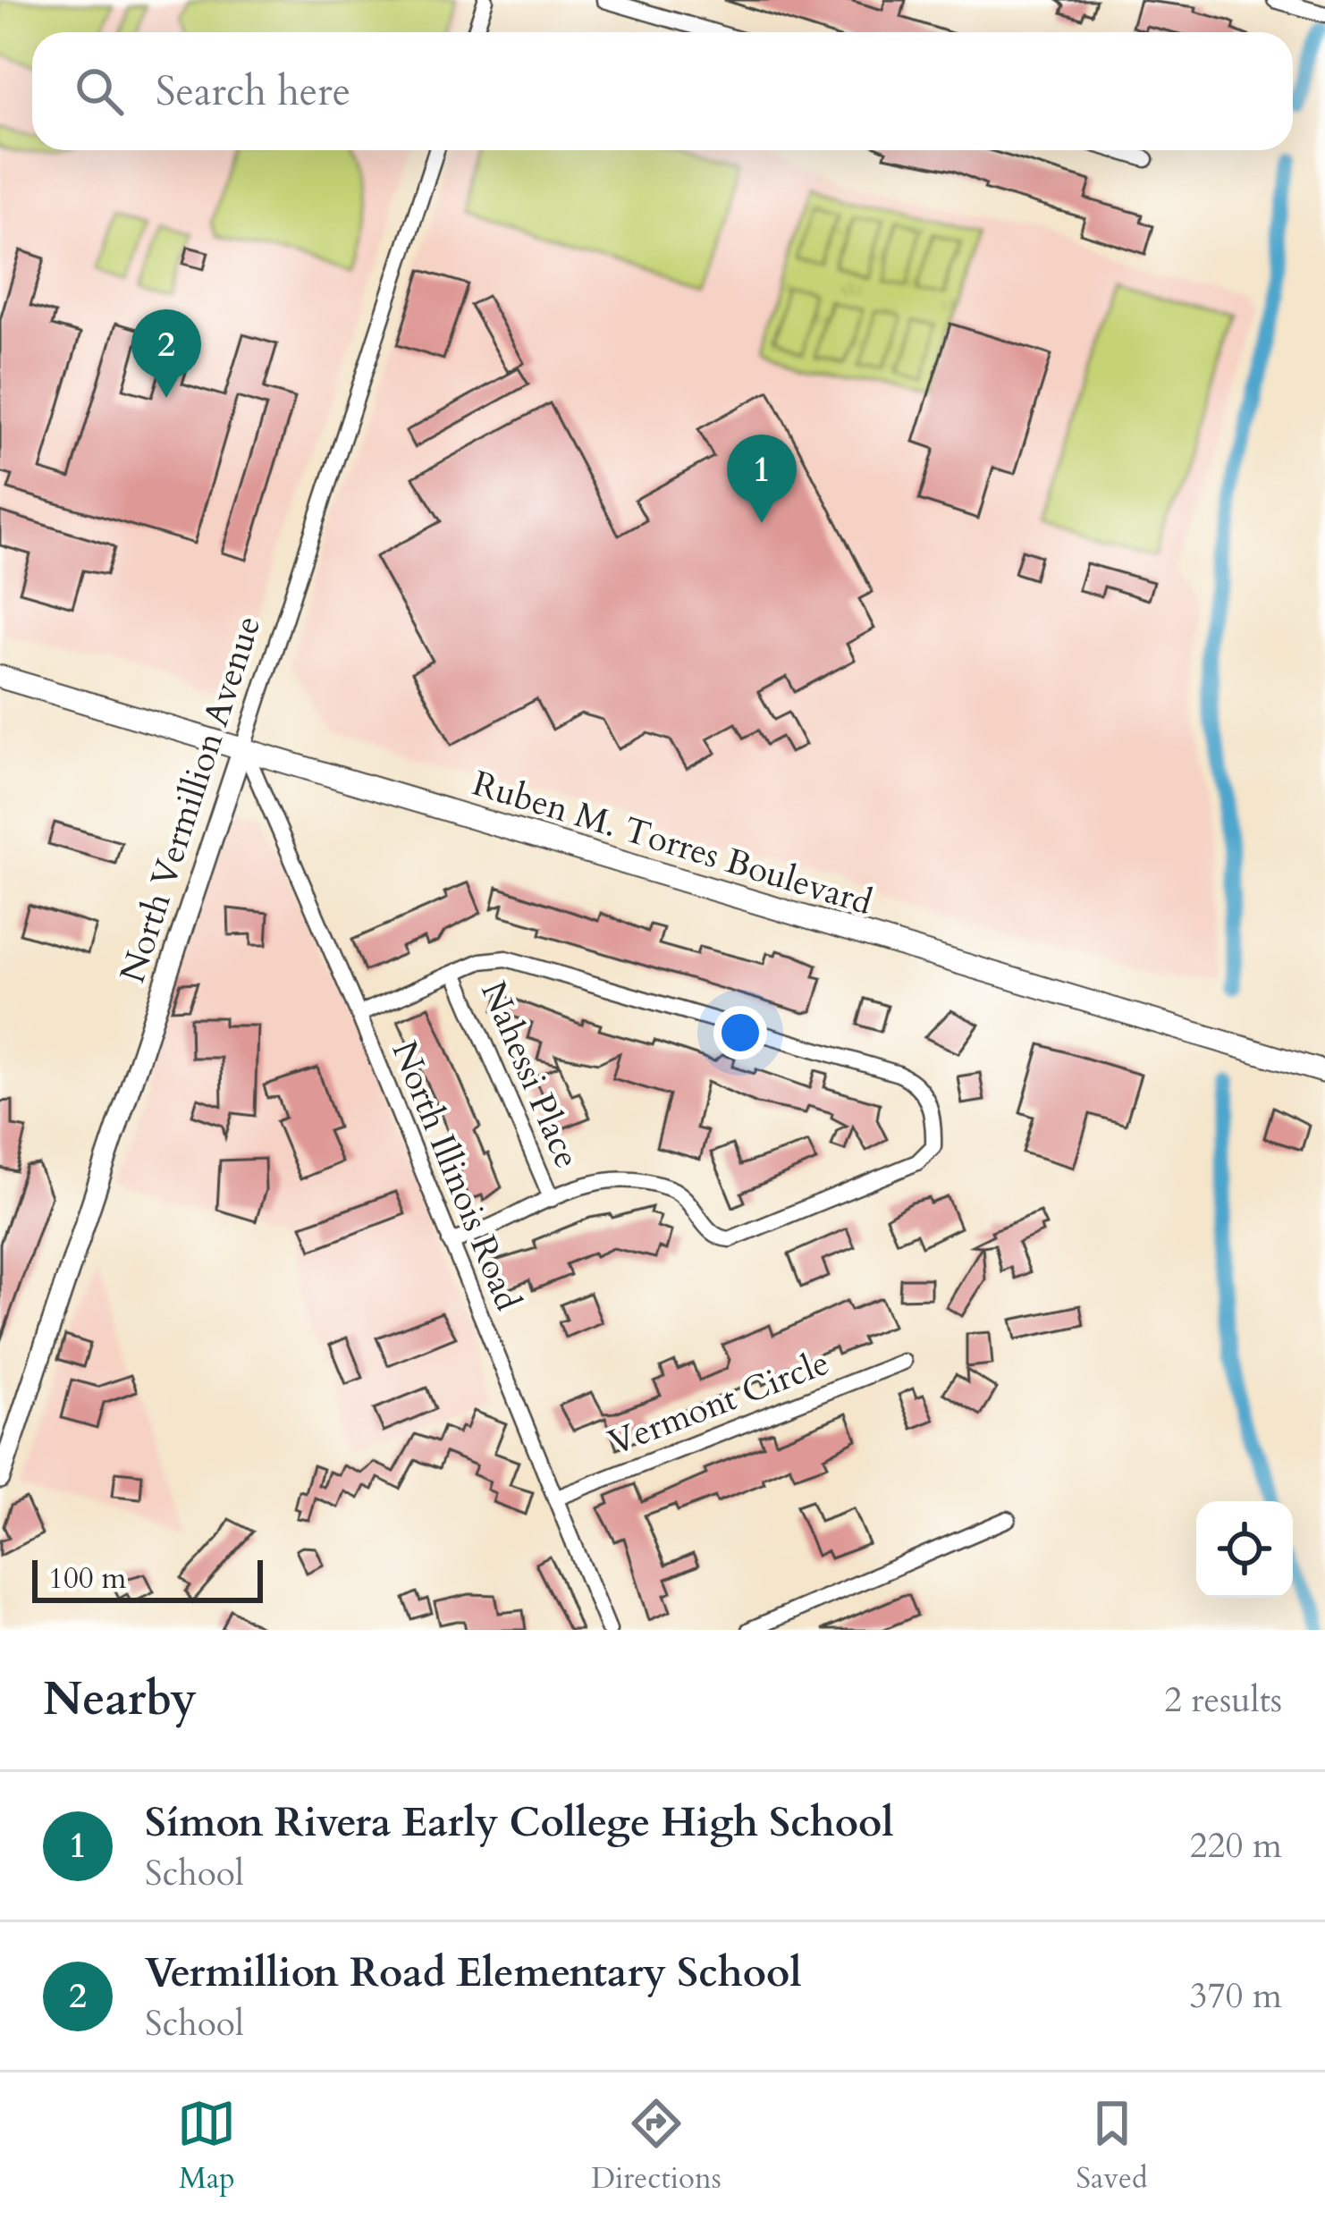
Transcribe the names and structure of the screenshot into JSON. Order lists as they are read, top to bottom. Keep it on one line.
{"streets":{"main road":["Ruben M. Torres Boulevard"],"street":["North Vermillion Avenue","Nahessi Place","North Illinois Road","Vermont Circle"]},"crossings":[["North Vermillion Avenue","Ruben M. Torres Boulevard"],["North Vermillion Avenue","North Illinois Road"],["Ruben M. Torres Boulevard","North Illinois Road"],["North Illinois Road","Vermont Circle"]],"scale_bar":"100 m","page":{"search":"Search here","pins":["2","1"],"scale":"100 m","heading":["Nearby","2 results"],"list":[{"mark":"1","name":"Símon Rivera Early College High School","note":"School","value":"220 m"},{"mark":"2","name":"Vermillion Road Elementary School","note":"School","value":"370 m"}],"nav":["Map","Directions","Saved"]}}
